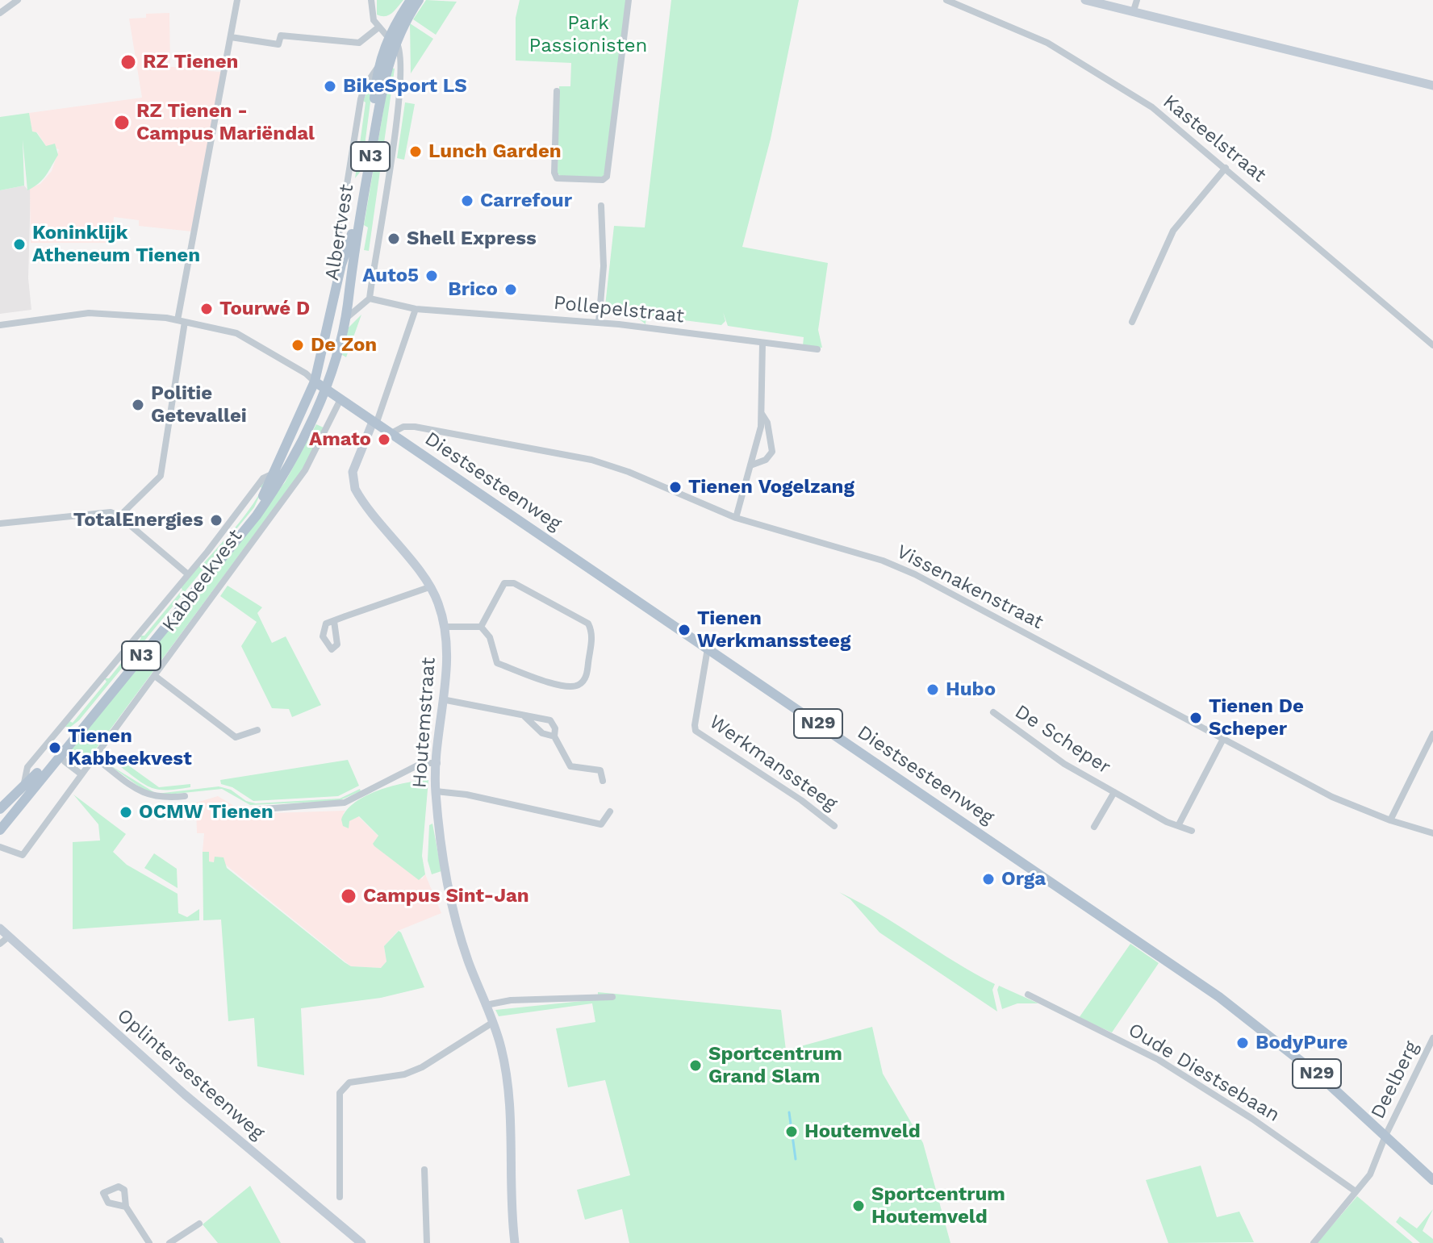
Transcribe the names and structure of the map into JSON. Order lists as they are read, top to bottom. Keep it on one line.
{"streets":{"main road":["N3","Albertvest","Diestsesteenweg","Kabbeekvest","N29"],"street":["Kasteelstraat","Pollepelstraat","Vissenakenstraat","Houtemstraat","De Scheper","Werkmanssteeg","Oude Diestsebaan","Oplintersesteenweg","Deelberg"]},"crossings":[["Albertvest","Pollepelstraat"],["Albertvest","Diestsesteenweg"],["Albertvest","Kabbeekvest"],["Diestsesteenweg","Kabbeekvest"],["Diestsesteenweg","Vissenakenstraat"],["Diestsesteenweg","Houtemstraat"],["Diestsesteenweg","Werkmanssteeg"],["Diestsesteenweg","Deelberg"],["Oude Diestsebaan","Deelberg"]],"parks":["Park Passionisten"],"places":["RZ Tienen","BikeSport LS","RZ Tienen - Campus Mariëndal","Lunch Garden","Carrefour","Shell Express","Koninklijk Atheneum Tienen","Auto5","Brico","Tourwé D","De Zon","Politie Getevallei","Amato","Tienen Vogelzang","TotalEnergies","Tienen Werkmanssteeg","Hubo","Tienen De Scheper","Tienen Kabbeekvest","OCMW Tienen","Orga","Campus Sint-Jan","BodyPure","Sportcentrum Grand Slam","Houtemveld","Sportcentrum Houtemveld"]}
